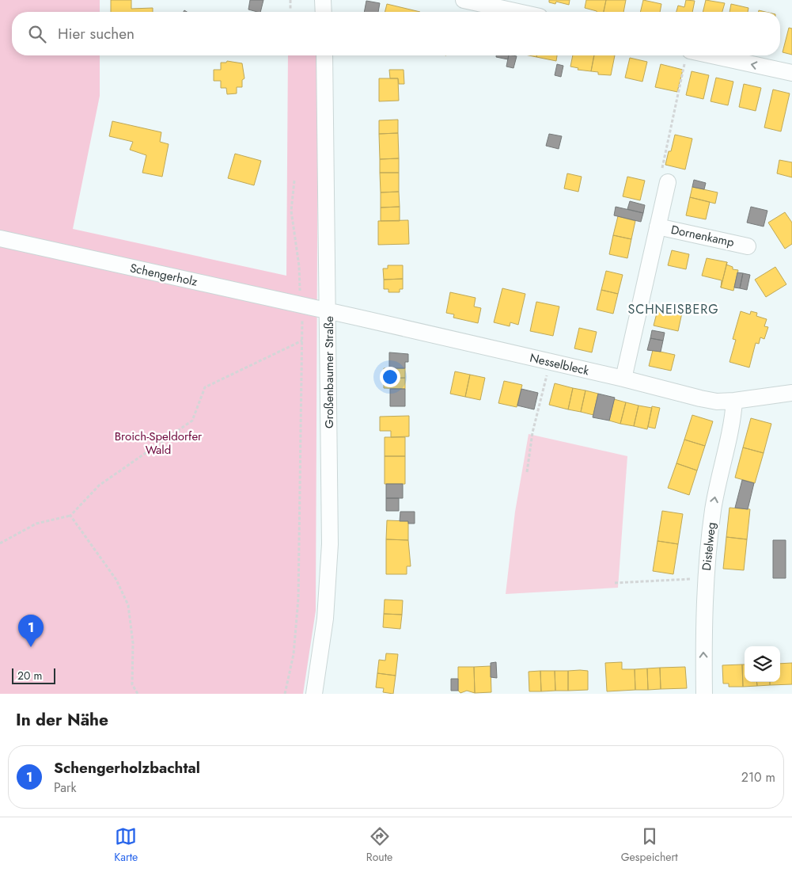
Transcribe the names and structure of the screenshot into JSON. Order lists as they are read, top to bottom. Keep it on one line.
{"streets":{"street":["Dornenkamp","Schengerholz","Nesselbleck","Großenbaumer Straße","Distelweg"]},"crossings":[["Dornenkamp","Nesselbleck"],["Schengerholz","Nesselbleck"],["Schengerholz","Großenbaumer Straße"],["Nesselbleck","Großenbaumer Straße"],["Nesselbleck","Distelweg"]],"one_way":["Distelweg"],"districts":["SCHNEISBERG"],"parks":["Broich-Speldorfer Wald"],"scale_bar":"20 m","page":{"search":"Hier suchen","pins":"1","scale":"20 m","heading":"In der Nähe","list":[{"mark":"1","name":"Schengerholzbachtal","note":"Park","value":"210 m"}],"nav":["Karte","Route","Gespeichert"]}}
